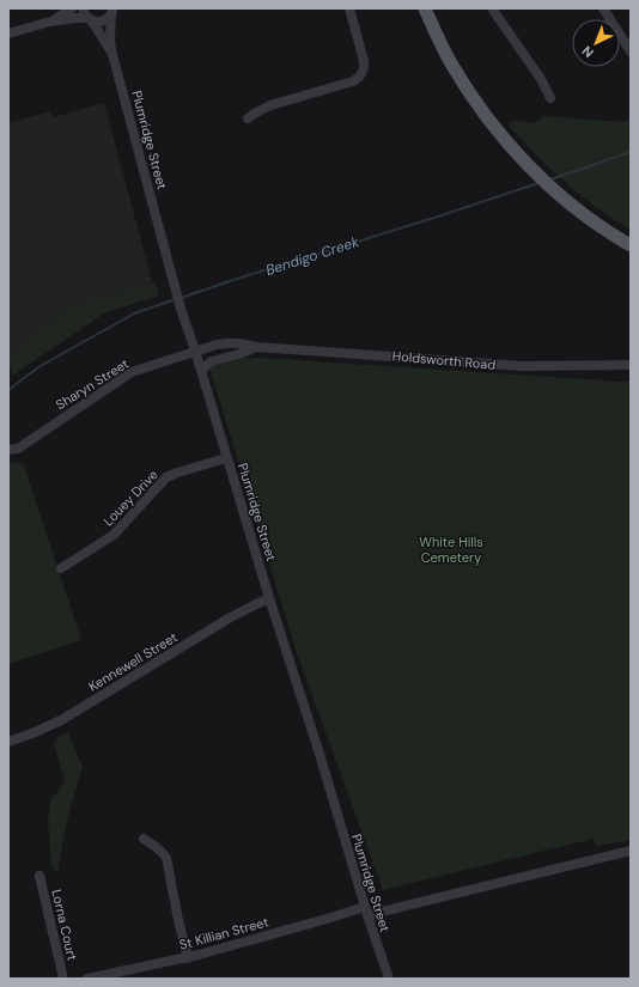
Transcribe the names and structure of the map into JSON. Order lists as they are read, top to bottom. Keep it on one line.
{"streets":{"street":["Plumridge Street","Holdsworth Road","Sharyn Street","Louey Drive","Kennewell Street","Lorna Court","St Killian Street"]},"crossings":[["Plumridge Street","Holdsworth Road"],["Plumridge Street","Sharyn Street"],["Plumridge Street","Louey Drive"],["Plumridge Street","Kennewell Street"],["Plumridge Street","St Killian Street"],["Holdsworth Road","Sharyn Street"]],"water":["Bendigo Creek"],"parks":["White Hills Cemetery"],"north":"bottom left"}
